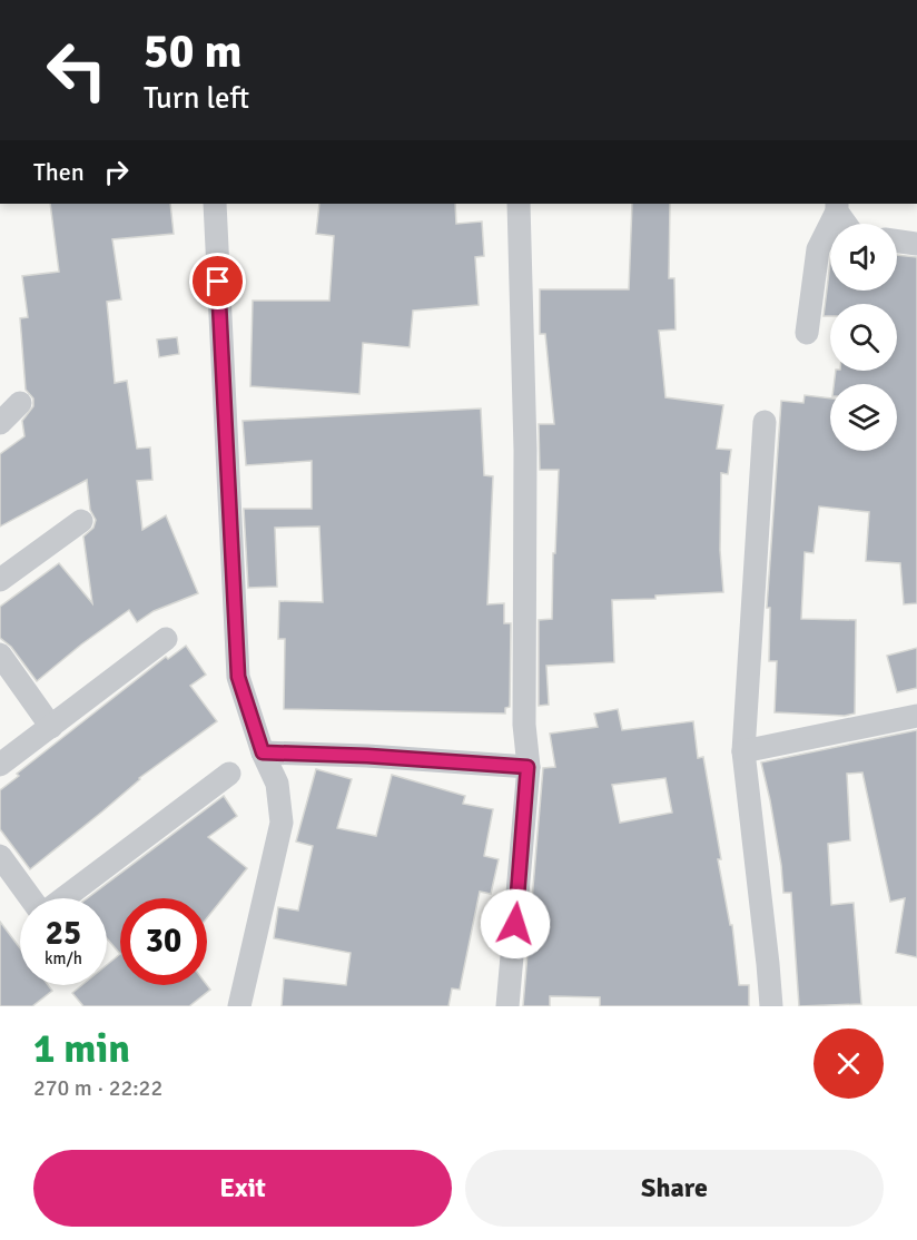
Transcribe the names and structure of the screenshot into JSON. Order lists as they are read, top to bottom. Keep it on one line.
{"page":{"turn":["50 m","Turn left"],"then":"Then","speed":"25 km/h","limit":"30","heading":["1 min","270 m · 22:22"],"buttons":["Exit","Share"]}}
